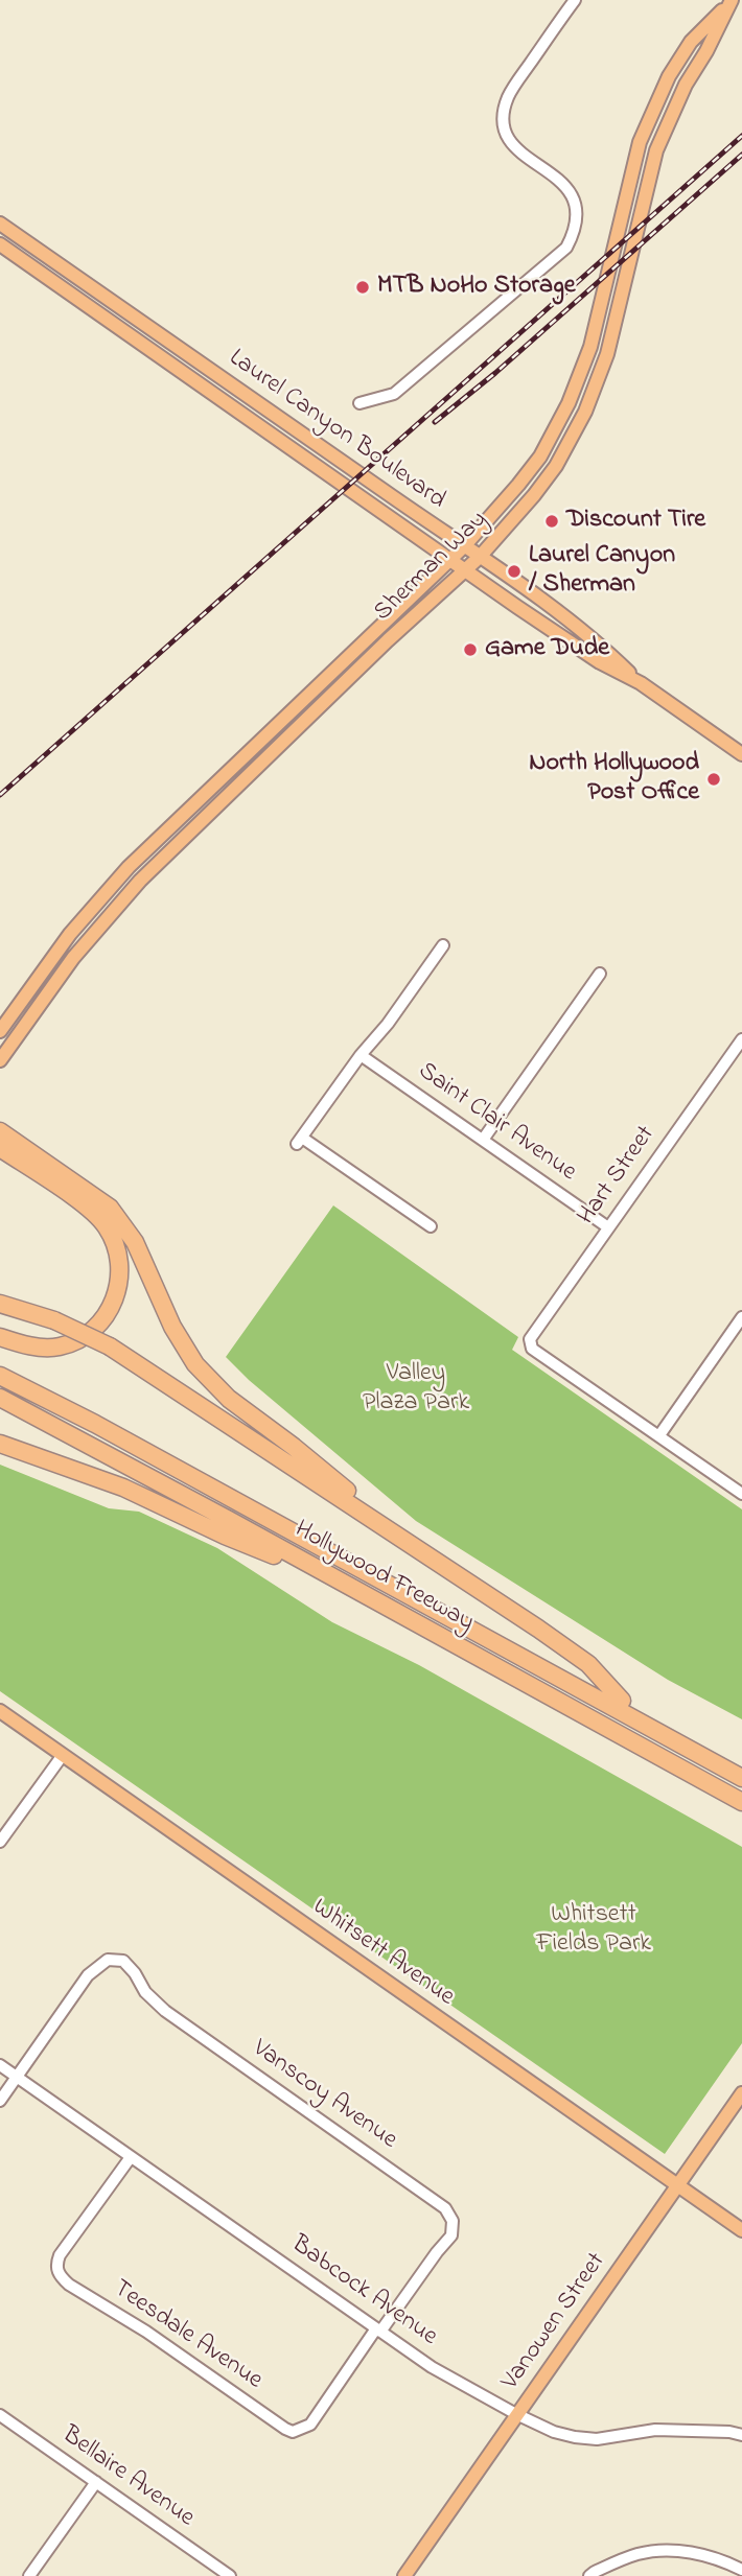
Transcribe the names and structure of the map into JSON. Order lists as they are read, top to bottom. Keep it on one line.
{"streets":{"highway":["Hollywood Freeway"],"main road":["Laurel Canyon Boulevard","Sherman Way","Whitsett Avenue","Vanowen Street"],"street":["Saint Clair Avenue","Hart Street","Vanscoy Avenue","Babcock Avenue","Teesdale Avenue","Bellaire Avenue"]},"crossings":[["Laurel Canyon Boulevard","Sherman Way"],["Saint Clair Avenue","Hart Street"],["Whitsett Avenue","Vanowen Street"],["Vanscoy Avenue","Babcock Avenue"],["Vanscoy Avenue","Teesdale Avenue"],["Babcock Avenue","Vanowen Street"],["Babcock Avenue","Teesdale Avenue"]],"parks":["Valley Plaza Park","Whitsett Fields Park"],"places":["MTB NoHo Storage","Discount Tire","Laurel Canyon / Sherman","Game Dude","North Hollywood Post Office"]}
